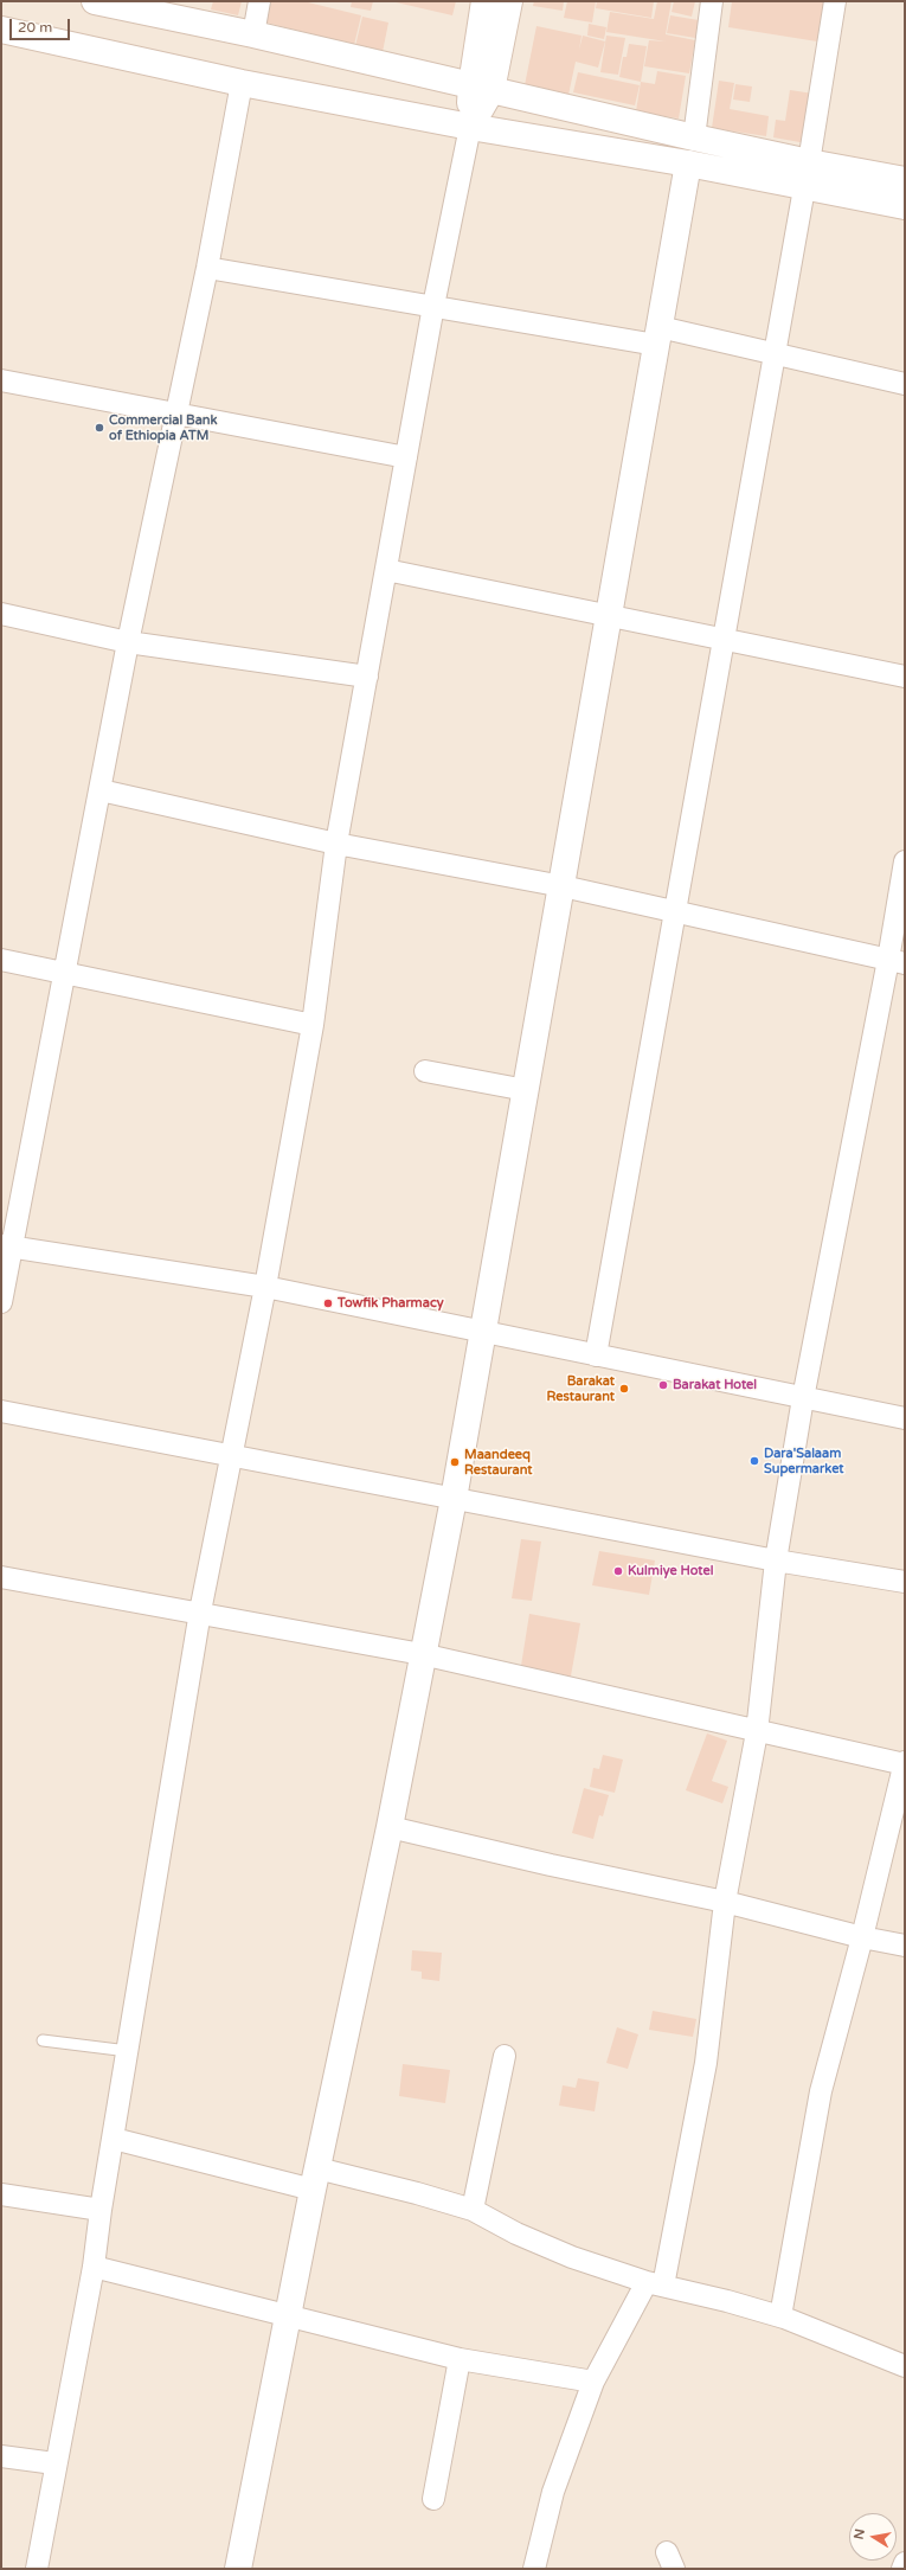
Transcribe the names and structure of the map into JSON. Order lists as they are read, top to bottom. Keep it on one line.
{"places":["Commercial Bank of Ethiopia ATM","Towfik Pharmacy","Barakat Hotel","Barakat Restaurant","Dara'Salaam Supermarket","Maandeeq Restaurant","Kulmiye Hotel"],"scale_bar":"20 m","north":"left"}
